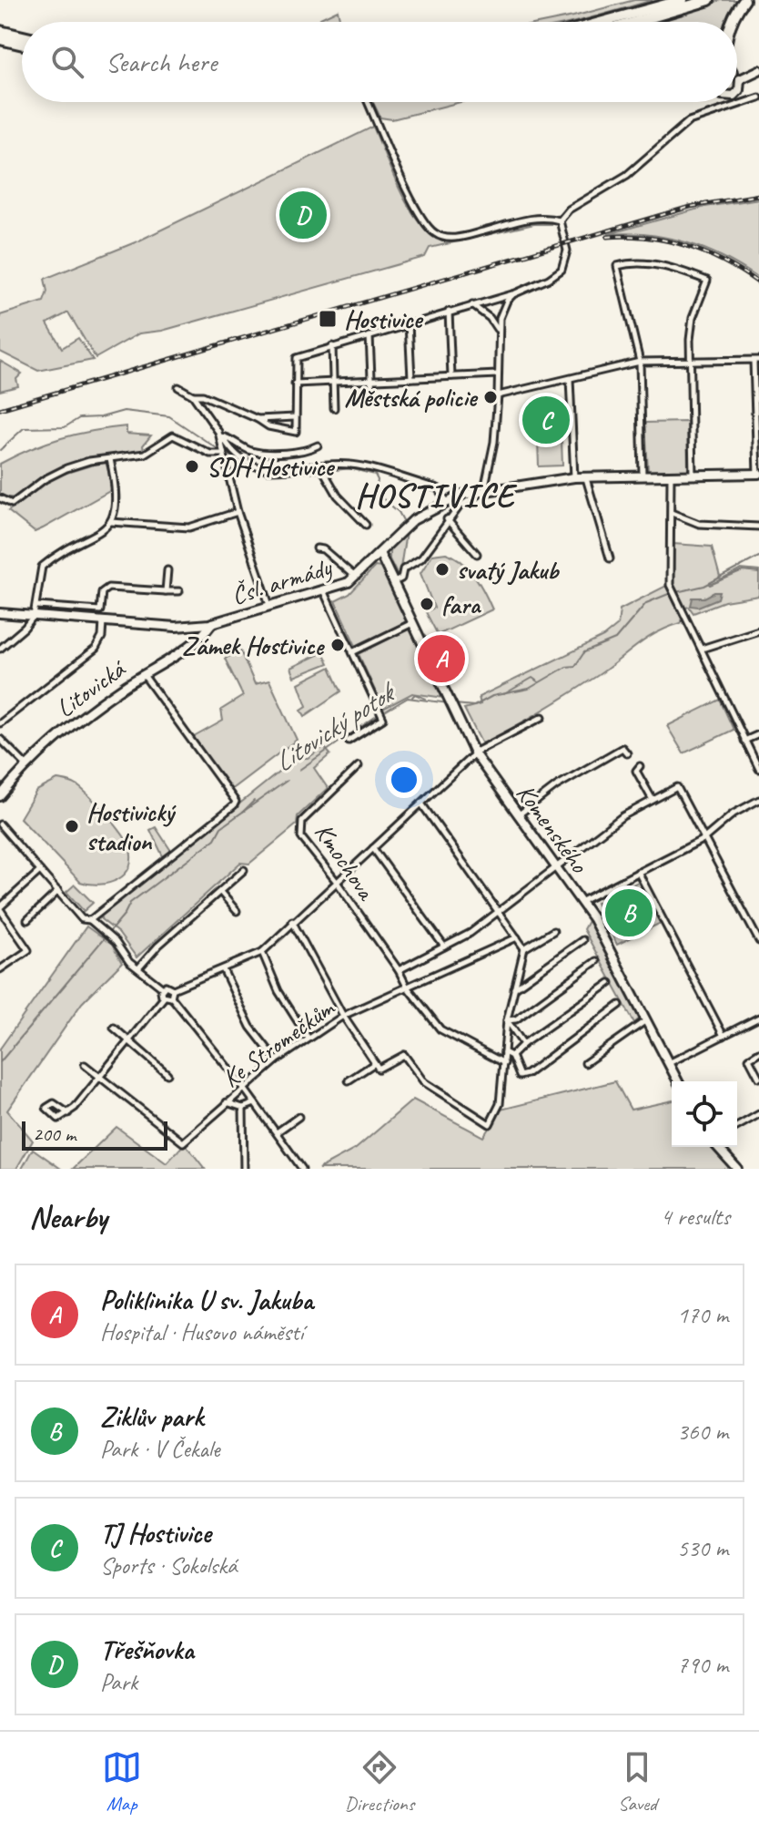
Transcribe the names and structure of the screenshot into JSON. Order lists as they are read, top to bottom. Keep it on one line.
{"streets":{"street":["Čsl. armády","Litovická","Komenského","Kmochova","Ke Stromečkům"]},"crossings":[["Čsl. armády","Litovická"],["Čsl. armády","Komenského"],["Kmochova","Ke Stromečkům"]],"districts":["HOSTIVICE"],"water":["Litovický potok"],"places":{"transit":["Hostivice"],"other":["Městská policie","SDH Hostivice","svatý Jakub","fara","Zámek Hostivice","Hostivický stadion"]},"scale_bar":"200 m","page":{"search":"Search here","pins":["D","C","A","B"],"scale":"200 m","heading":["Nearby","4 results"],"list":[{"mark":"A","name":"Poliklinika U sv. Jakuba","note":"Hospital · Husovo náměstí","value":"170 m"},{"mark":"B","name":"Ziklův park","note":"Park · V Čekale","value":"360 m"},{"mark":"C","name":"TJ Hostivice","note":"Sports · Sokolská","value":"530 m"},{"mark":"D","name":"Třešňovka","note":"Park","value":"790 m"}],"nav":["Map","Directions","Saved"]}}
